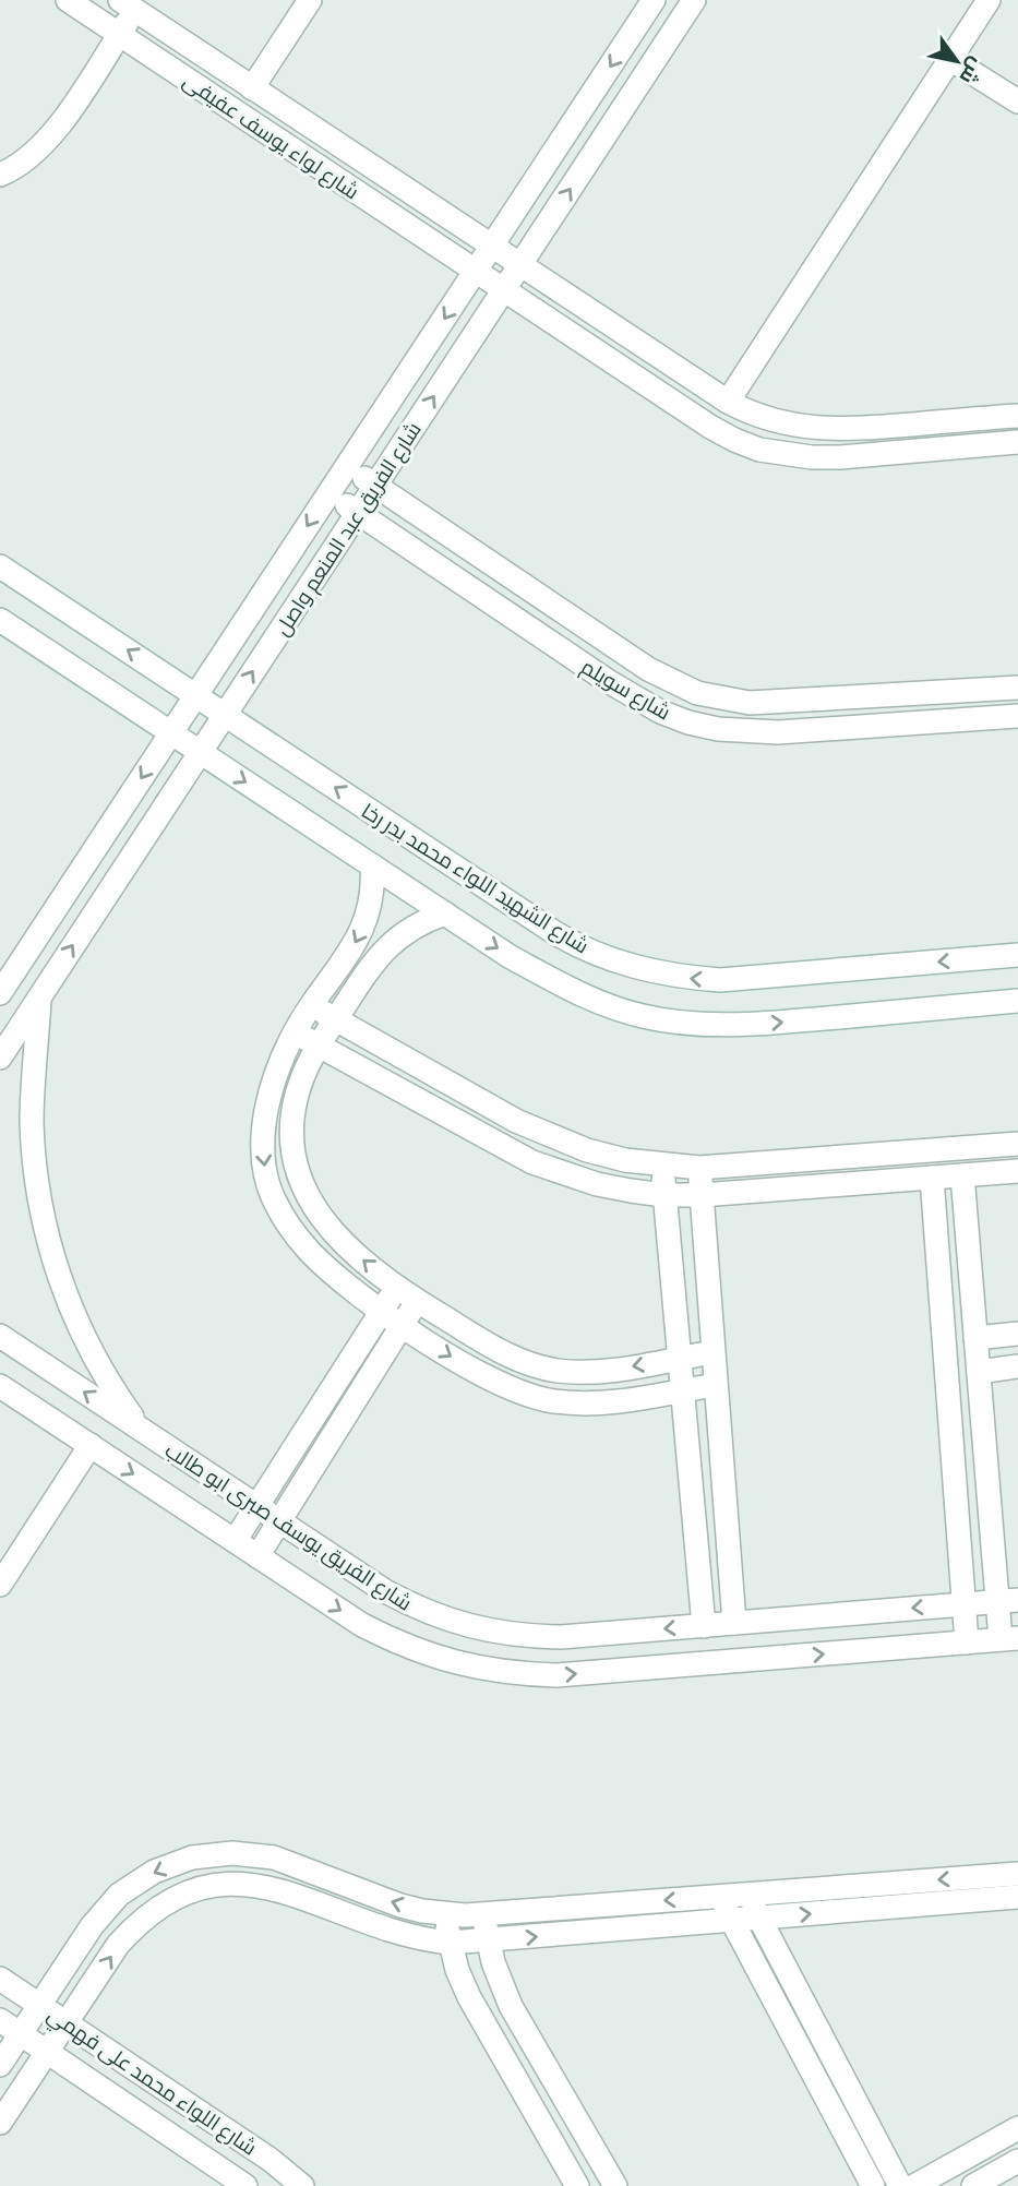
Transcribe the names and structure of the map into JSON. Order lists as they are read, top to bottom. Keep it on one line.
{"streets":{"street":["شارع لواء يوسف عفيفى","شارع الفريق عبد المنعم واصل","شارع سويلم","شارع الشهيد اللواء محمد بدر رخا","شارع الفريق يوسف صبرى ابو طالب","شارع اللواء محمد على فهمي"]},"crossings":[["شارع لواء يوسف عفيفى","شارع الفريق عبد المنعم واصل"],["شارع الفريق عبد المنعم واصل","شارع سويلم"],["شارع الفريق عبد المنعم واصل","شارع الشهيد اللواء محمد بدر رخا"]],"north":"bottom right"}
